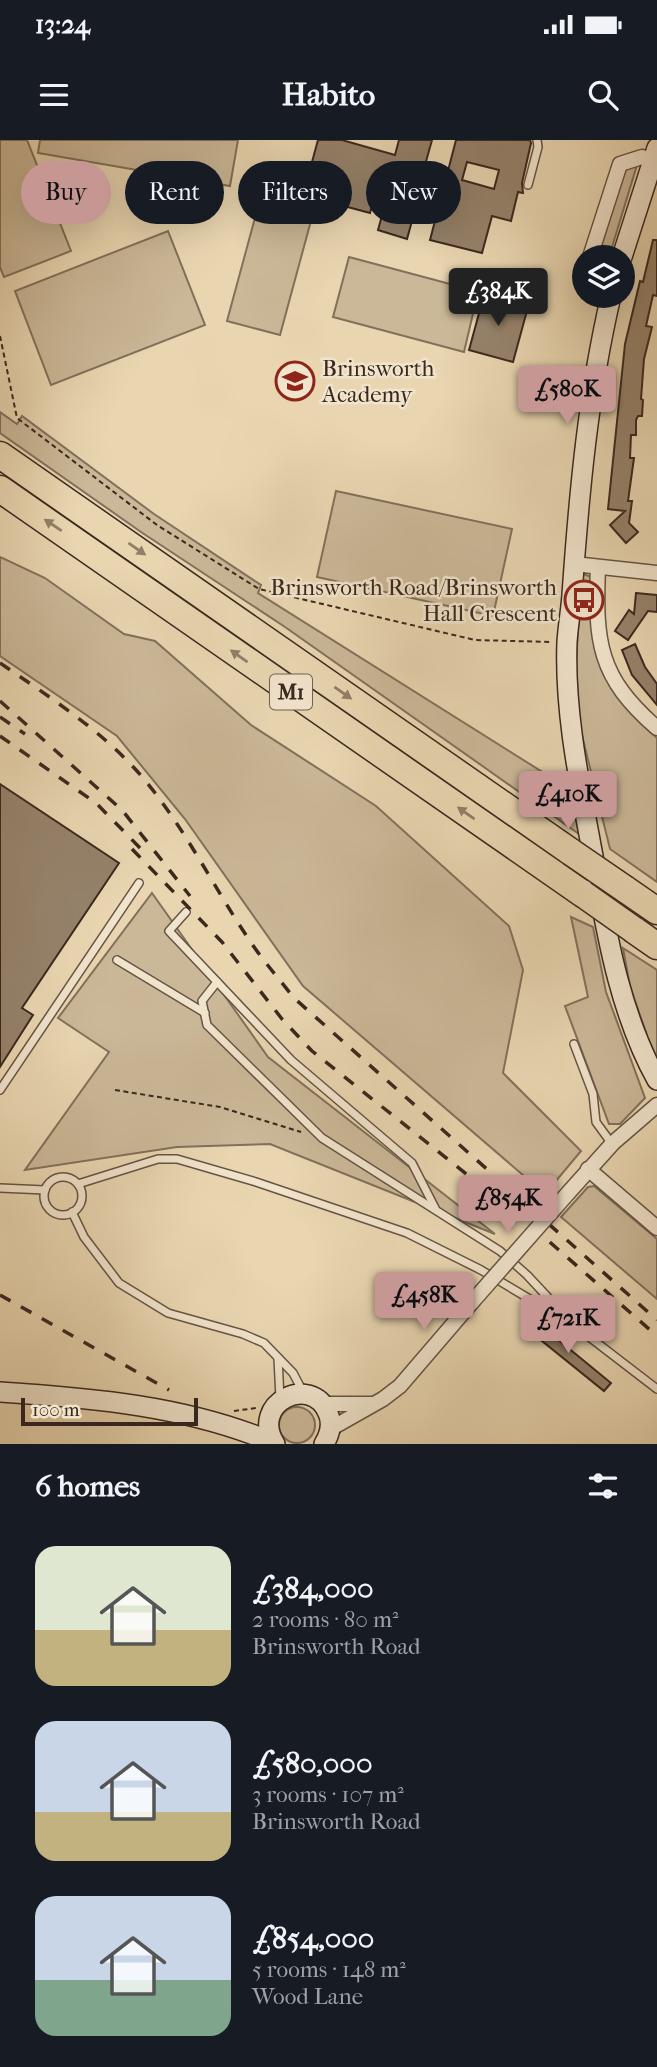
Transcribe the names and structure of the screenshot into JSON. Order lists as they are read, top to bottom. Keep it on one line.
{"streets":{"highway":["M1"]},"places":{"school or university":["Brinsworth Academy"],"bus stop":["Brinsworth Road/Brinsworth Hall Crescent"]},"scale_bar":"100 m","page":{"status":"13:24","header":"Habito","chip":["Buy","Rent","Filters","New"],"price":["£384K","£580K","£410K","£854K","£458K","£721K"],"scale":"100 m","heading":"6 homes","list":[{"name":"£384,000","note":"2 rooms · 80 m² · Brinsworth Road"},{"name":"£580,000","note":"3 rooms · 107 m² · Brinsworth Road"},{"name":"£854,000","note":"5 rooms · 148 m² · Wood Lane"}]}}
